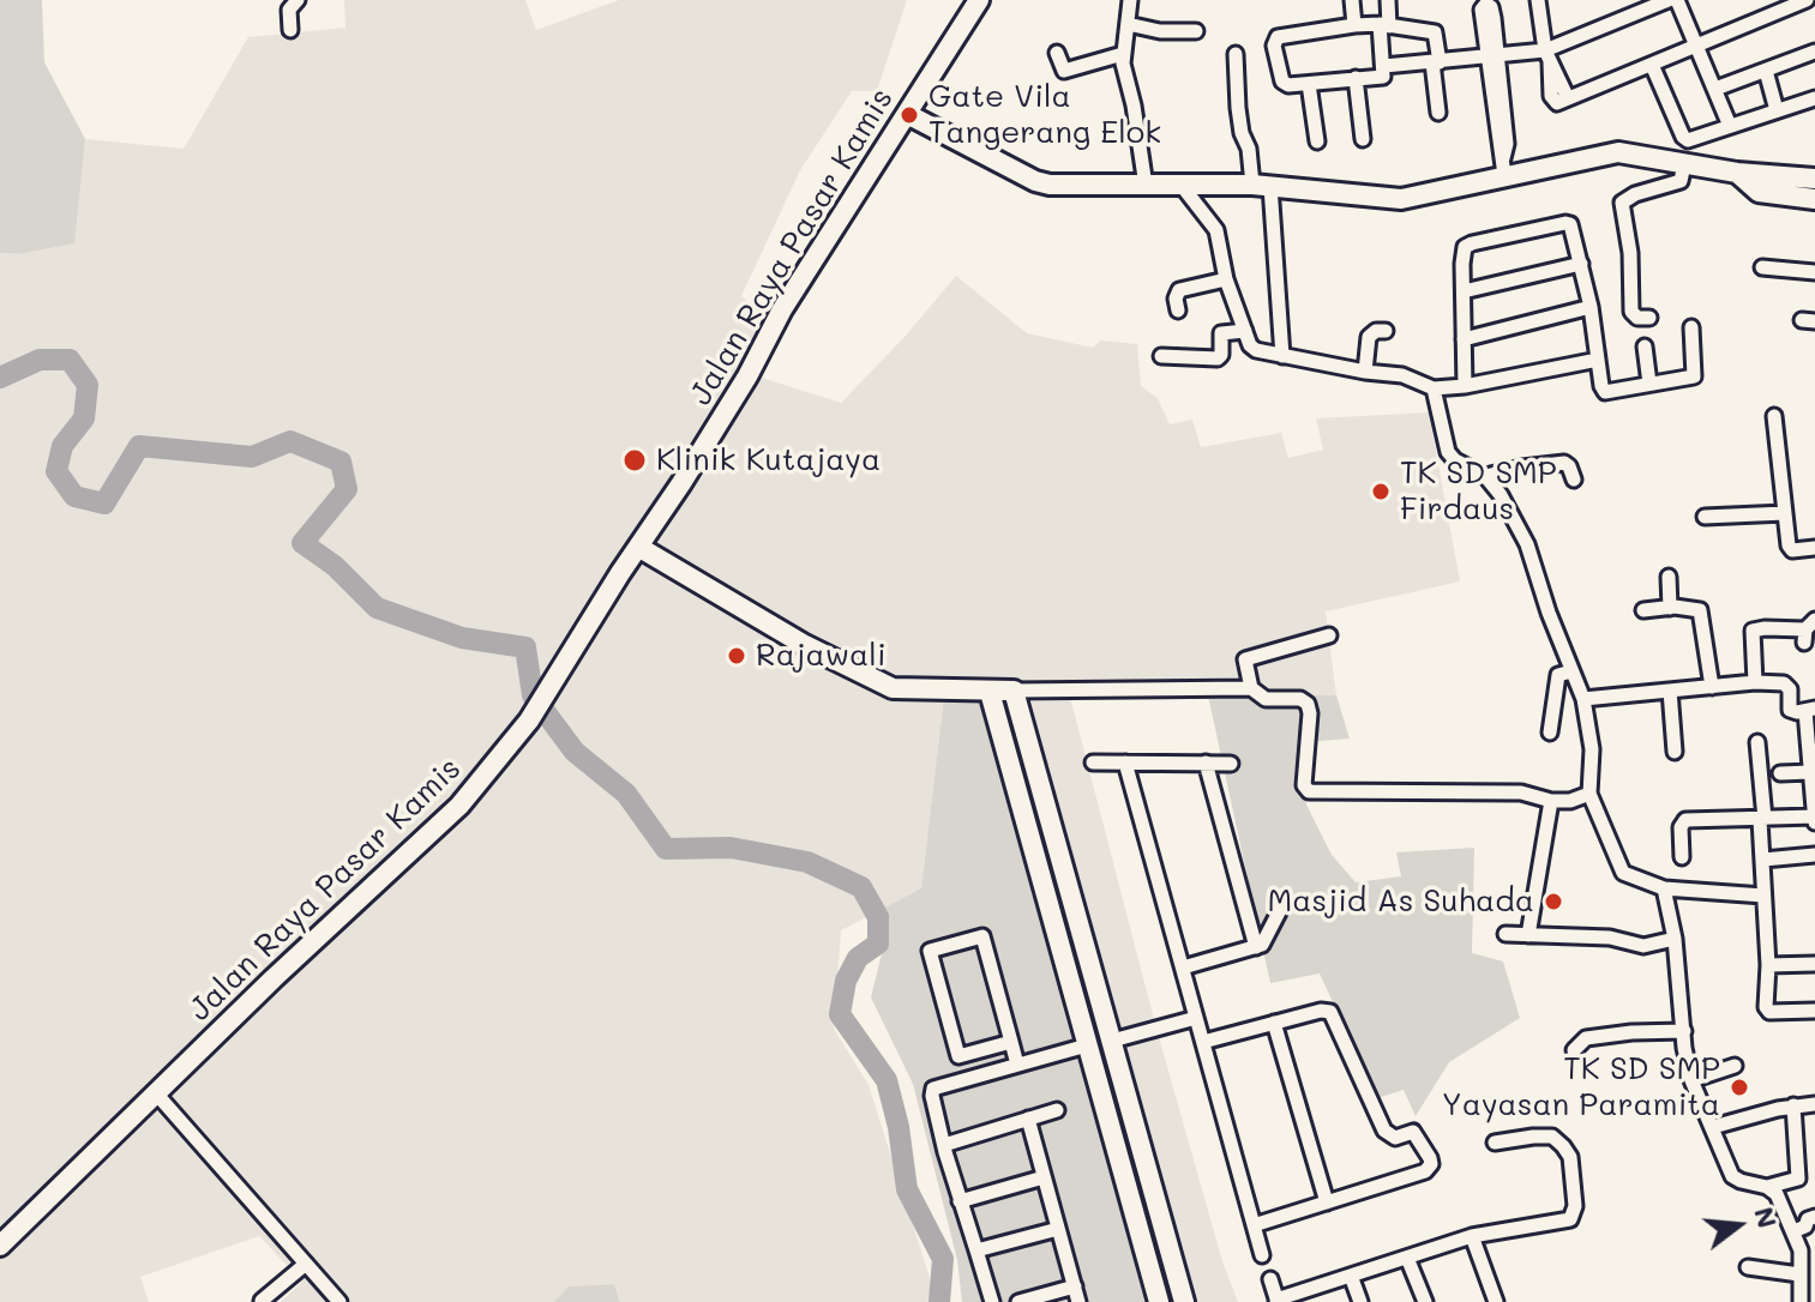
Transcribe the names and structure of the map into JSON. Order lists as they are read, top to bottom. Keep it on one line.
{"streets":{"main road":["Jalan Raya Pasar Kamis"]},"places":["Gate Vila Tangerang Elok","Klinik Kutajaya","TK SD SMP Firdaus","Rajawali","Masjid As Suhada","TK SD SMP Yayasan Paramita"],"north":"right"}
